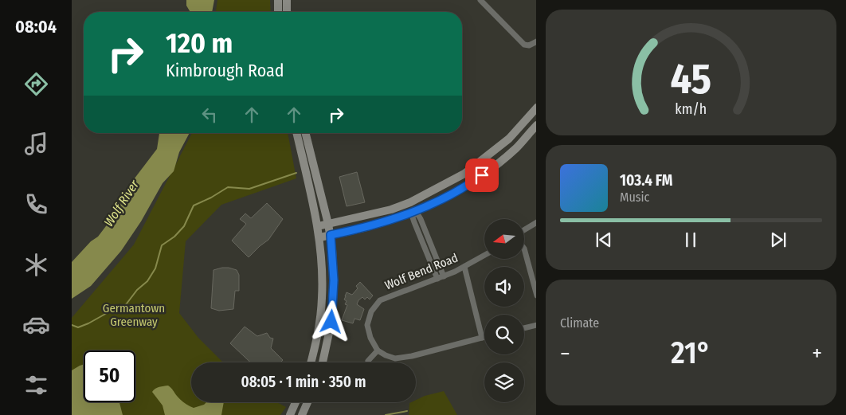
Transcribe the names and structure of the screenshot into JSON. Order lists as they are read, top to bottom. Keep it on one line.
{"streets":{"street":["Wolf Bend Road"]},"water":["Wolf River"],"parks":["Germantown Greenway"],"north":"left","page":{"tabs":"08:04","turn":["120 m","Kimbrough Road"],"song":["103.4 FM","Music"],"tile":"Climate","heat":["−","21°","+"],"limit":"50","trip":"08:05 · 1 min · 350 m","gauge":["45","km/h"]}}
